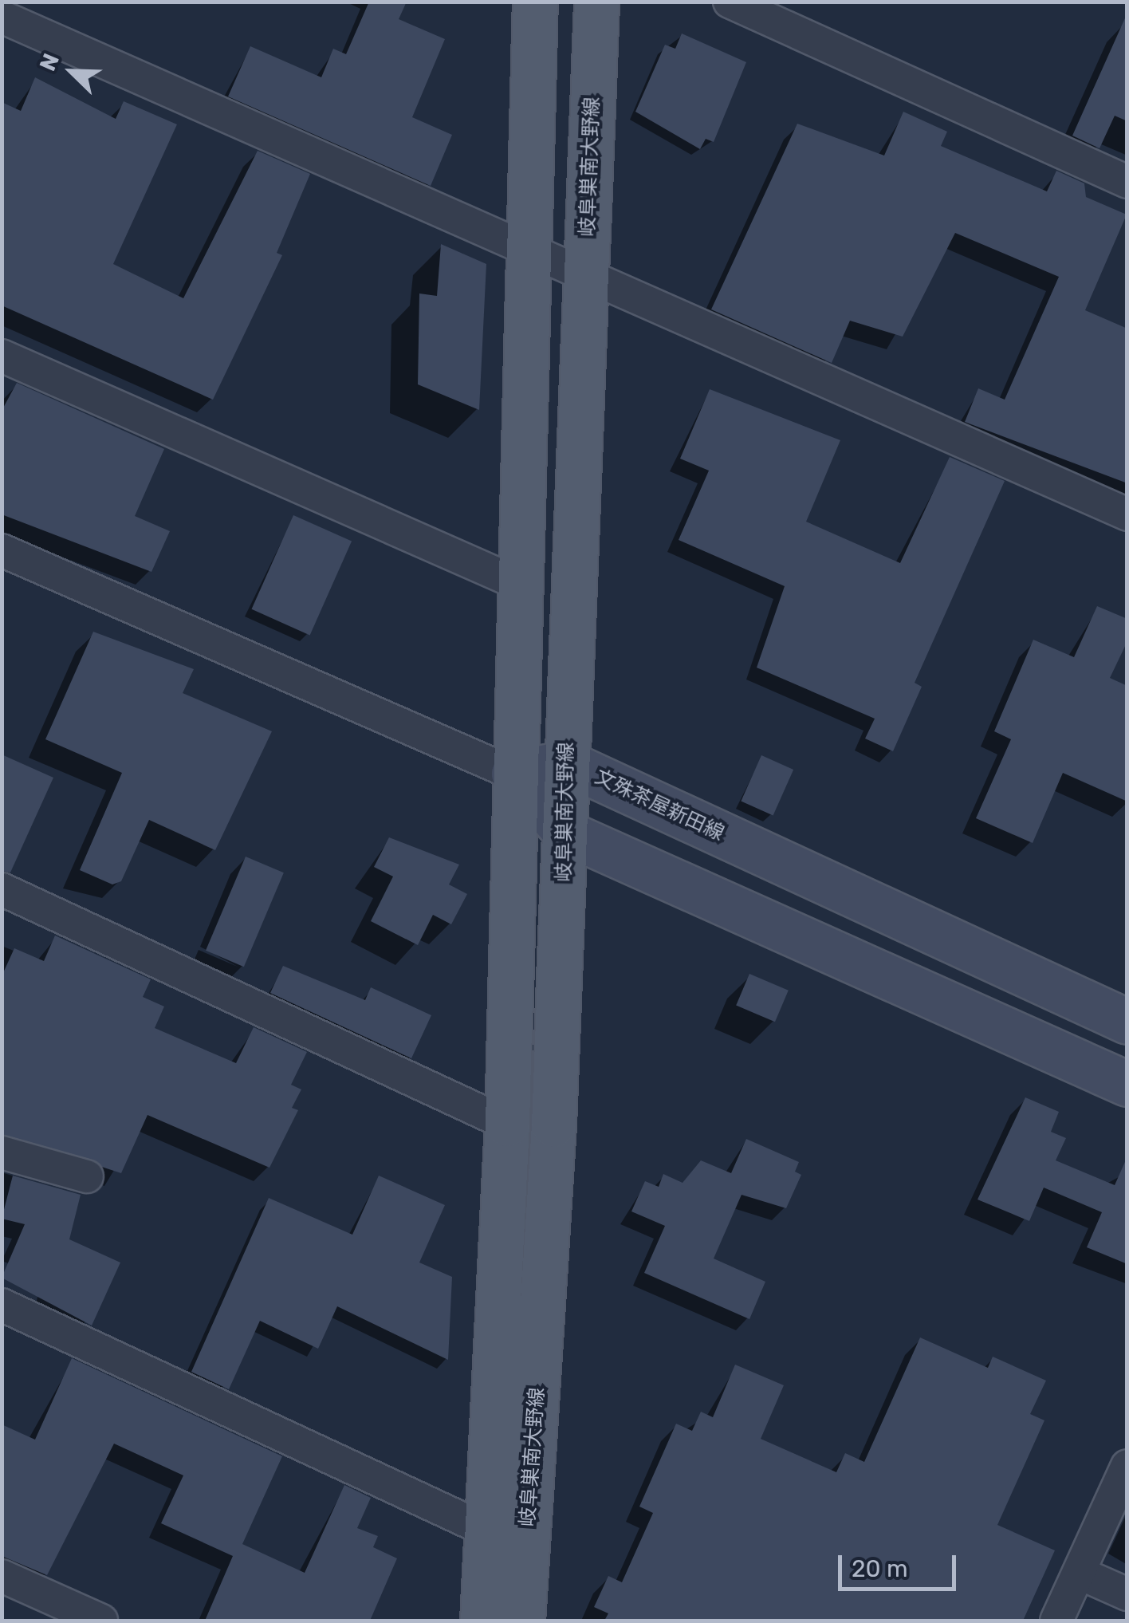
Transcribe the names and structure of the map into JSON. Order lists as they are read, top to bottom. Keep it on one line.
{"streets":{"main road":["岐阜巣南大野線","文殊茶屋新田線"]},"crossings":[["岐阜巣南大野線","文殊茶屋新田線"]],"scale_bar":"20 m","north":"top left"}
